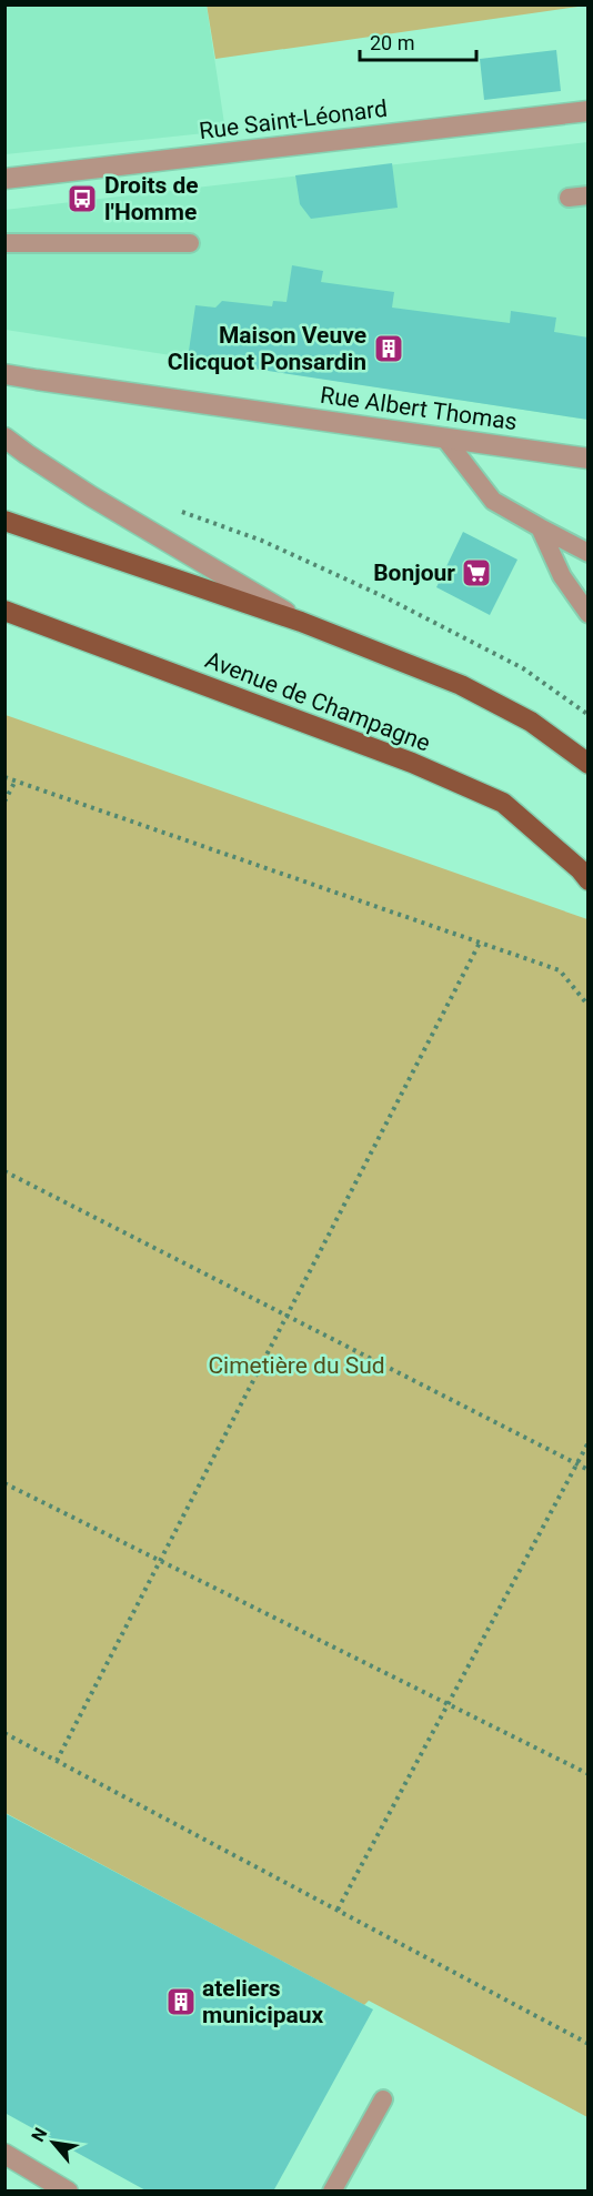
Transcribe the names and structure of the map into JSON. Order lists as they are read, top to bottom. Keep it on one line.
{"streets":{"main road":["Avenue de Champagne"],"street":["Rue Saint-Léonard","Rue Albert Thomas"]},"parks":["Cimetière du Sud"],"places":{"bus stop":["Droits de l'Homme"],"building":["Maison Veuve Clicquot Ponsardin","ateliers municipaux"],"supermarket":["Bonjour"]},"scale_bar":"20 m","north":"top left"}
